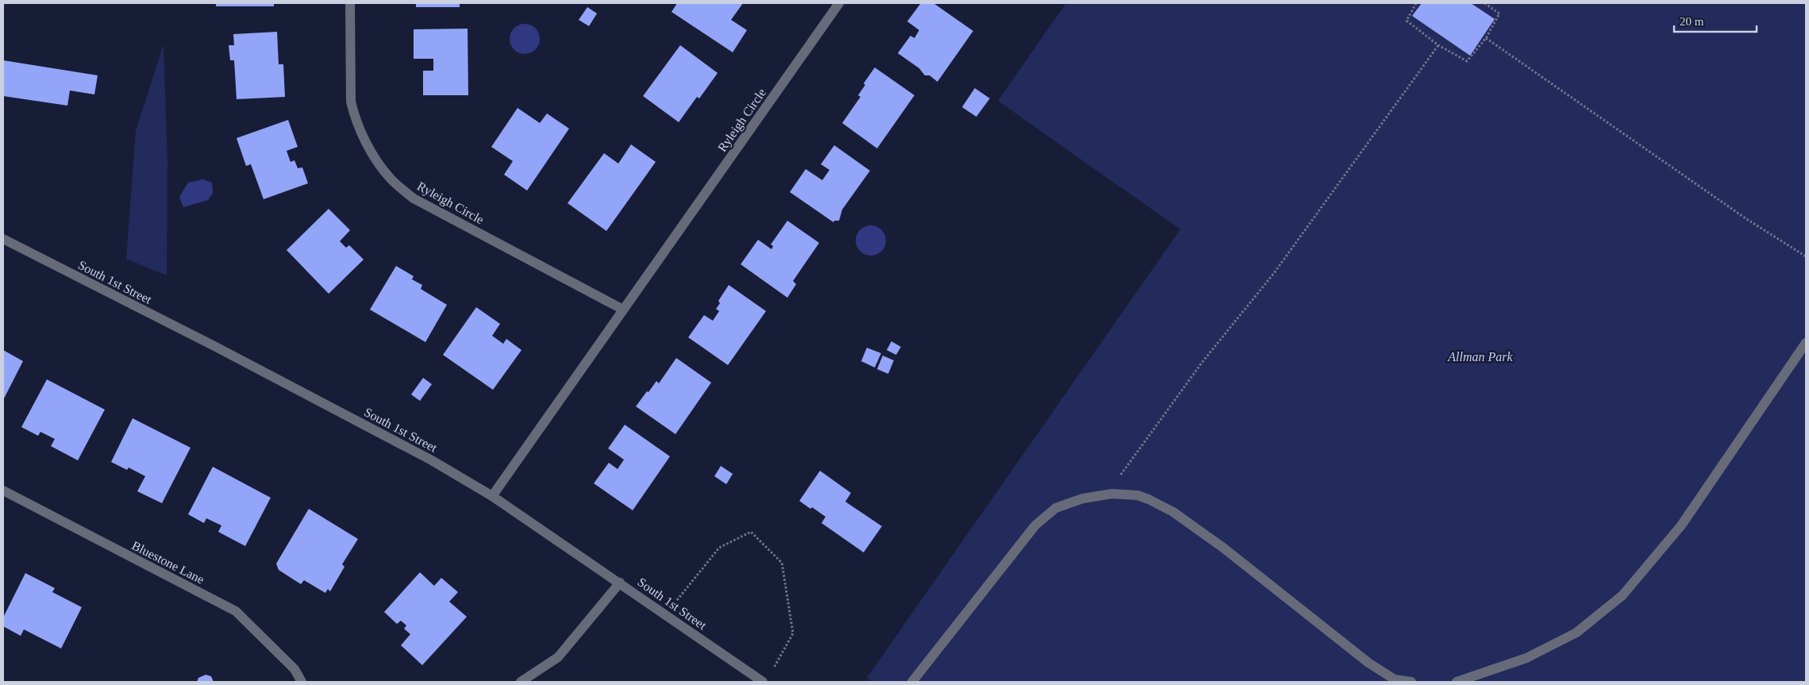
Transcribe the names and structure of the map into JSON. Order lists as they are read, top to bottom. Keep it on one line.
{"streets":{"street":["Ryleigh Circle","South 1st Street","Bluestone Lane"]},"crossings":[["Ryleigh Circle","South 1st Street"]],"parks":["Allman Park"],"scale_bar":"20 m"}
